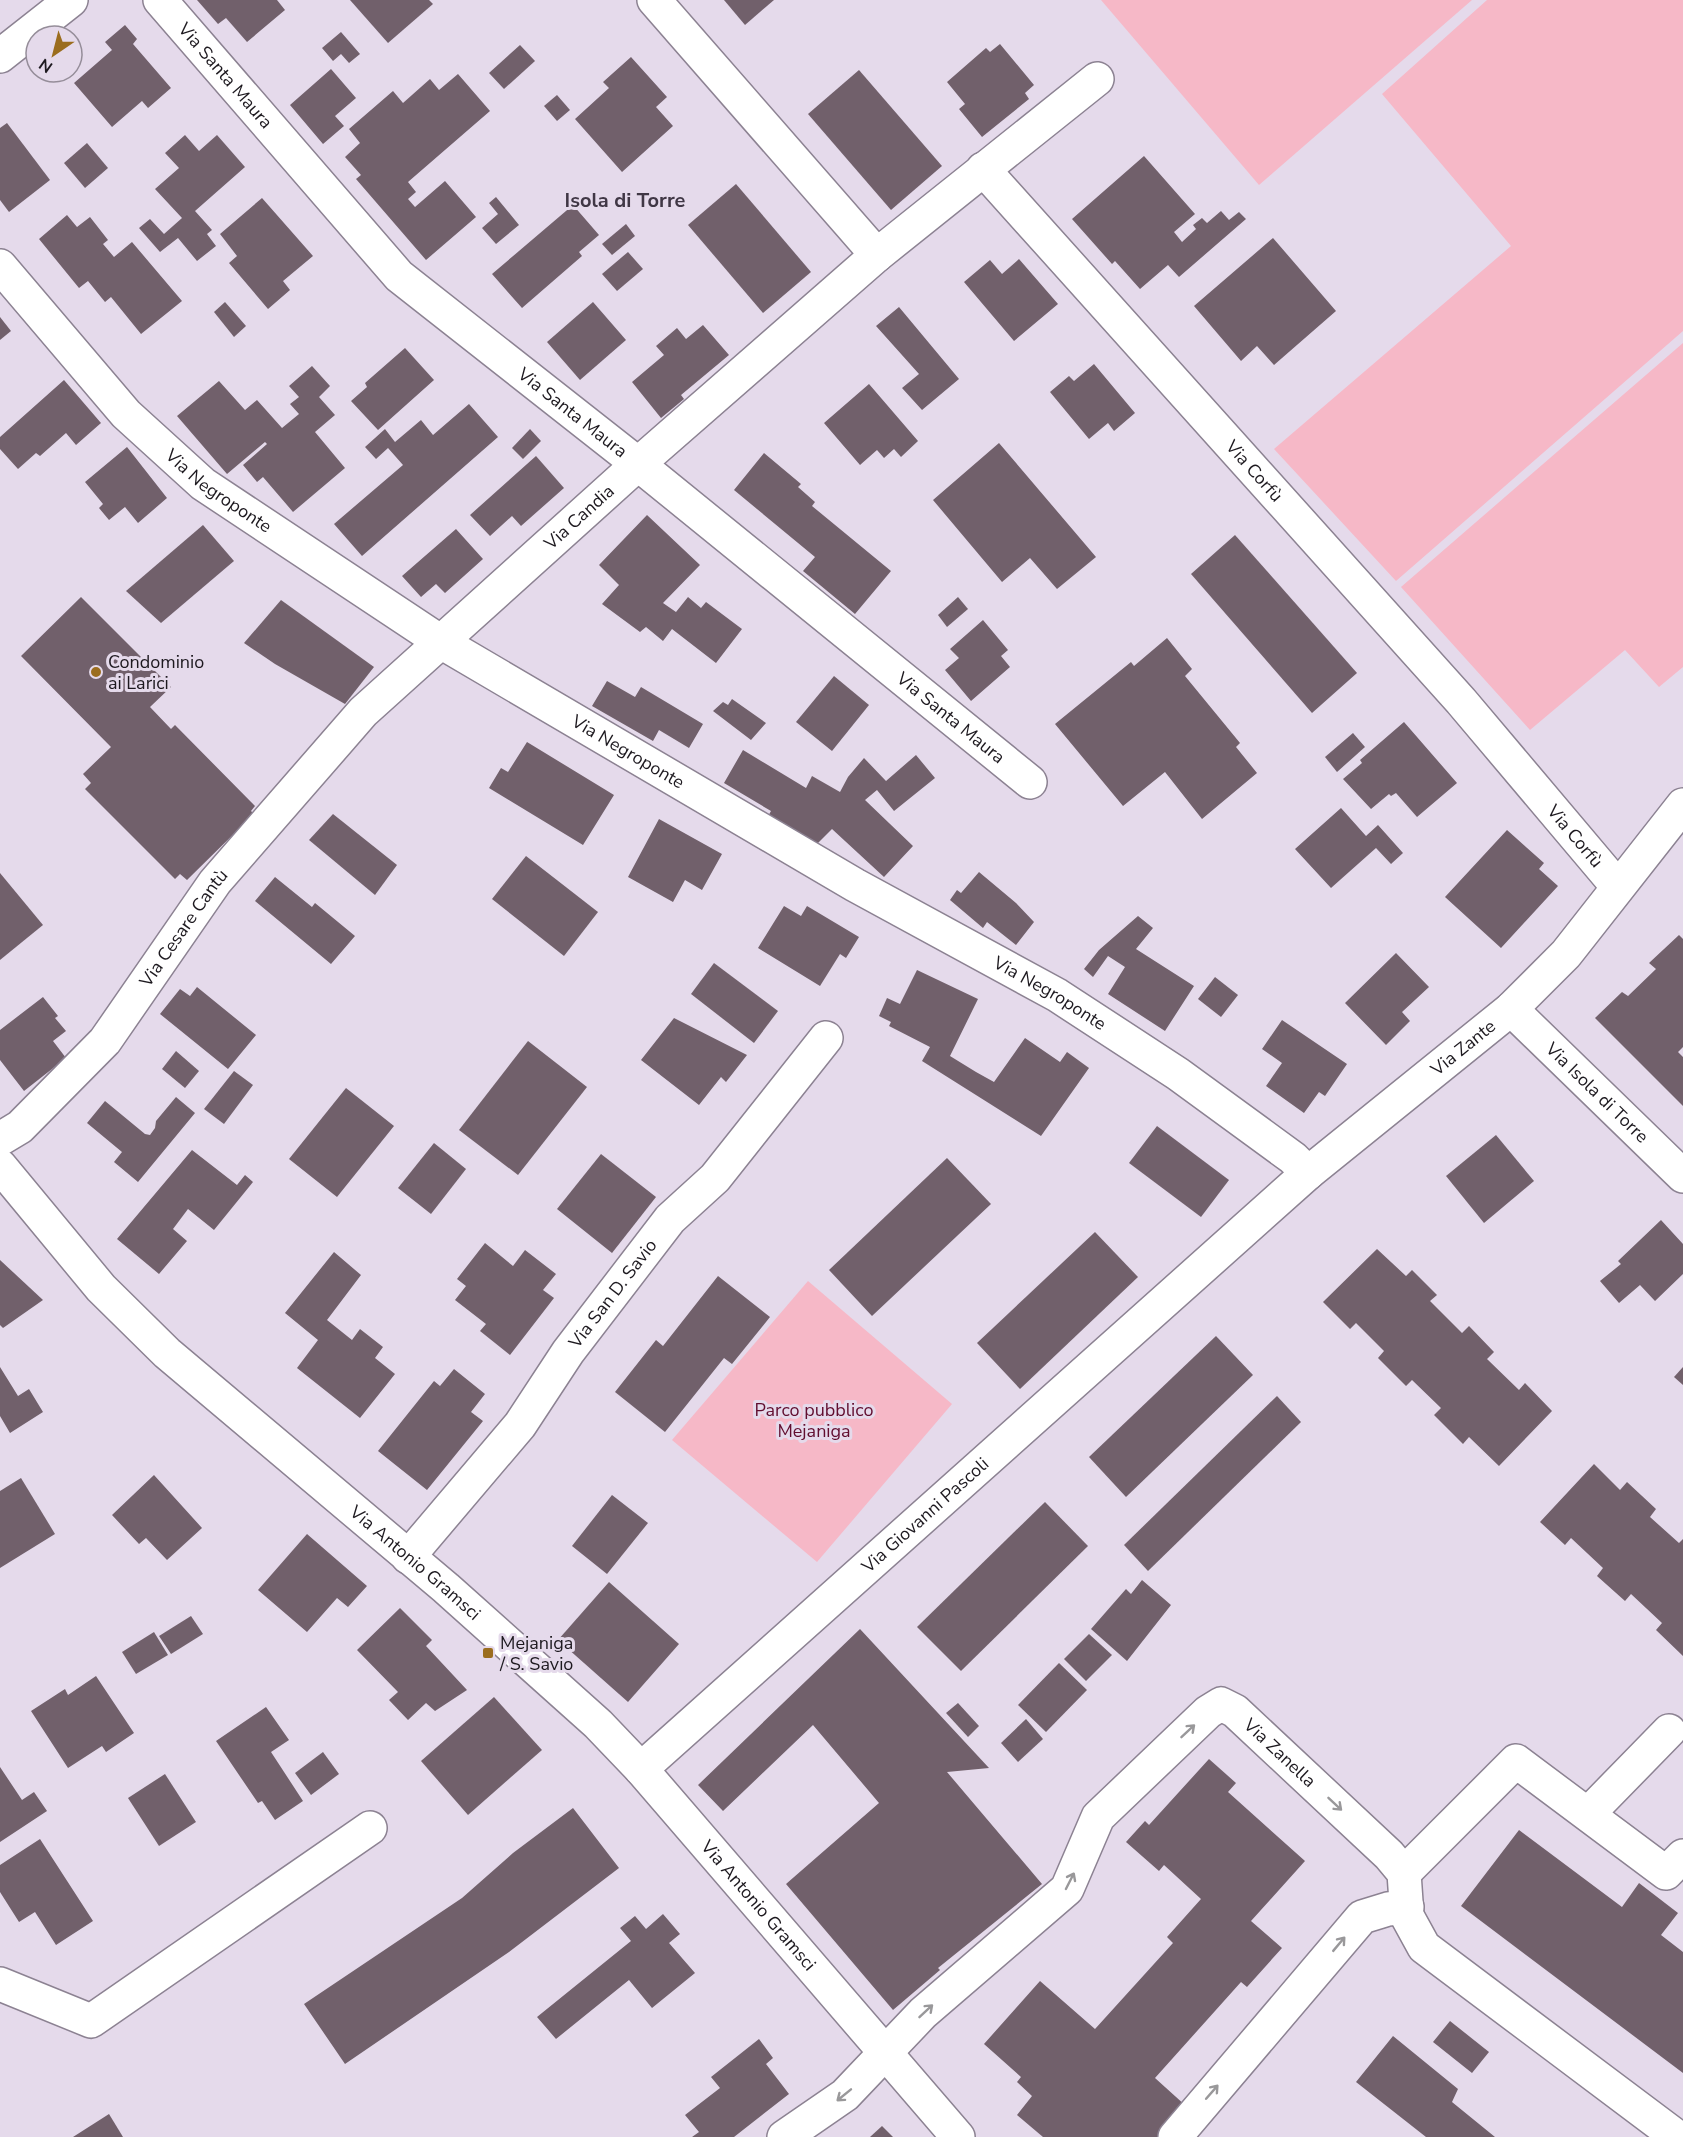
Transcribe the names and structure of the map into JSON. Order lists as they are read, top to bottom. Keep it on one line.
{"streets":{"street":["Via Santa Maura","Via Corfù","Via Negroponte","Via Candia","Via Cesare Cantù","Via Zante","Via Isola di Torre","Via San D. Savio","Via Giovanni Pascoli","Via Antonio Gramsci","Via Zanella"]},"crossings":[["Via Santa Maura","Via Candia"],["Via Corfù","Via Candia"],["Via Corfù","Via Zante"],["Via Negroponte","Via Candia"],["Via Negroponte","Via Zante"],["Via Candia","Via Cesare Cantù"],["Via Zante","Via Isola di Torre"],["Via Zante","Via Giovanni Pascoli"],["Via San D. Savio","Via Antonio Gramsci"],["Via Giovanni Pascoli","Via Antonio Gramsci"],["Via Antonio Gramsci","Via Zanella"]],"districts":["Isola di Torre"],"parks":["Parco pubblico Mejaniga"],"places":{"other":["Condominio ai Larici"],"transit":["Mejaniga / S. Savio"]},"north":"bottom left"}
